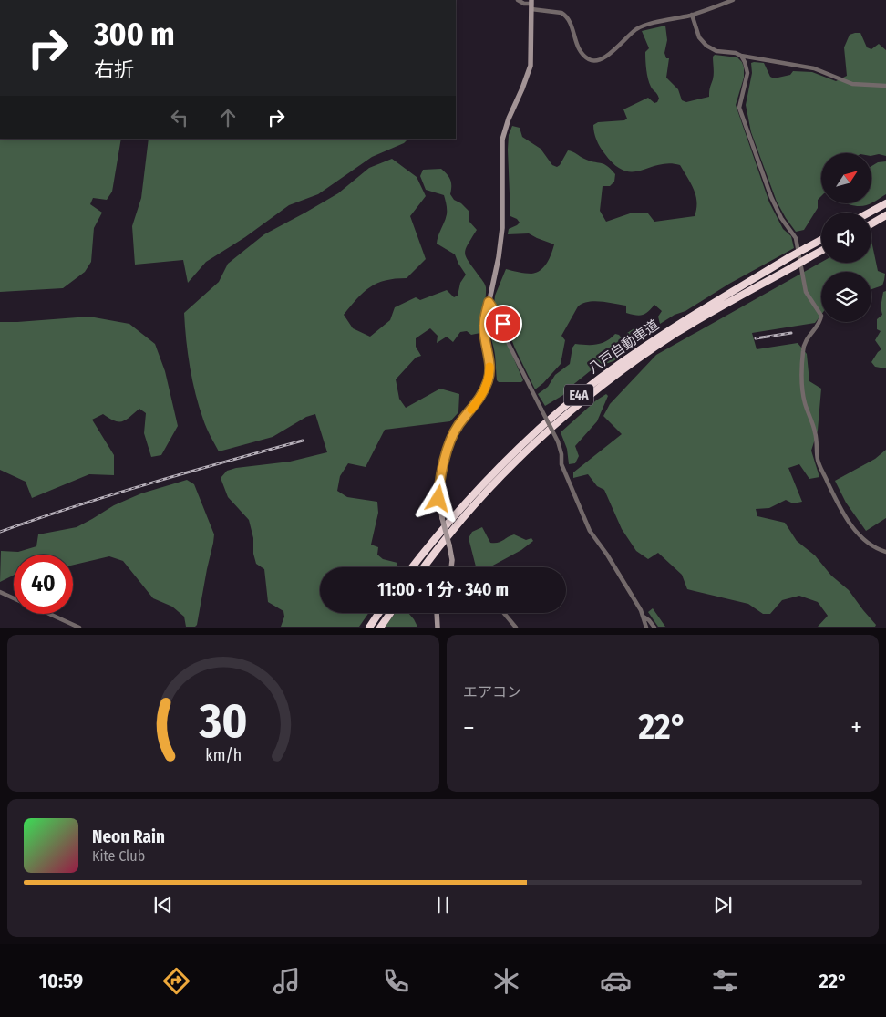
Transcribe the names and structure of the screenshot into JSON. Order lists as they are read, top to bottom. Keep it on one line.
{"streets":{"highway":["八戸自動車道","E4A"]},"north":"top right","page":{"turn":["300 m","右折"],"limit":"40","trip":"11:00 · 1 分 · 340 m","tile":"エアコン","heat":["−","22°","+"],"song":["Neon Rain","Kite Club"],"tabs":["10:59","22°"],"gauge":["30","km/h"]}}
